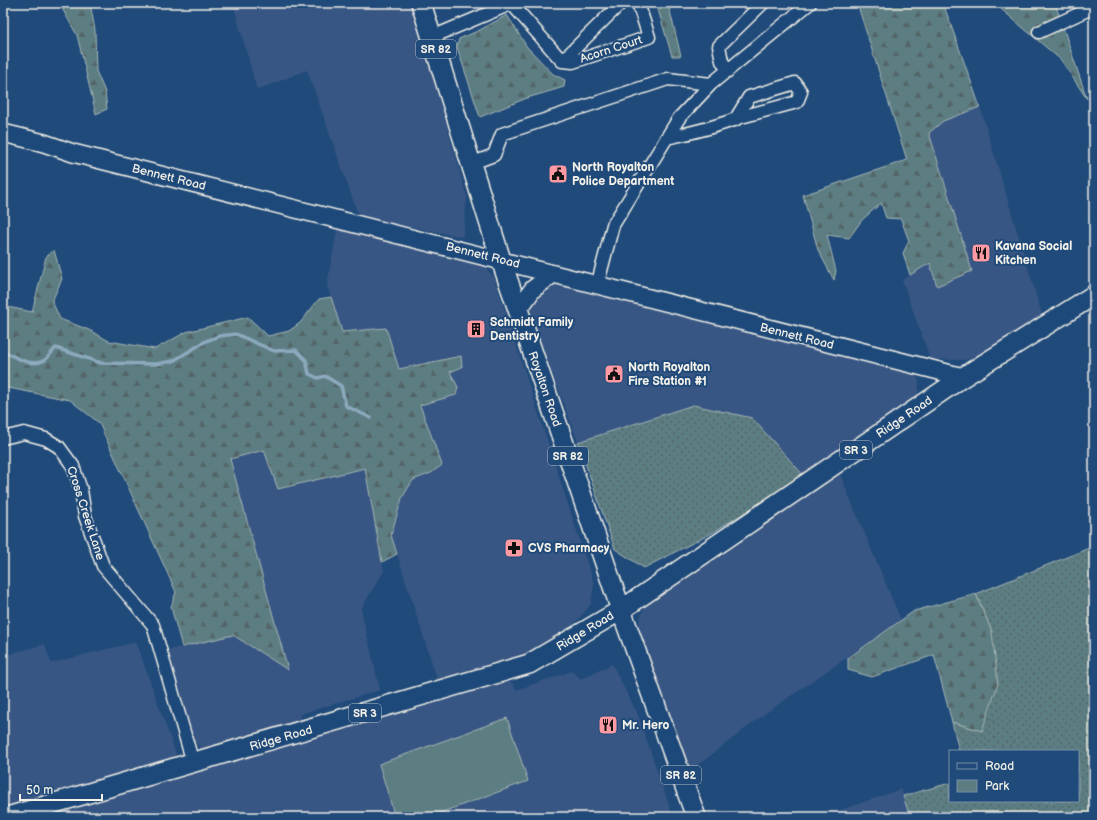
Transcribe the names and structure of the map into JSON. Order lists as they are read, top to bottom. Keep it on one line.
{"streets":{"main road":["SR 82","Royalton Road","Ridge Road","SR 3"],"street":["Acorn Court","Bennett Road","Cross Creek Lane"]},"crossings":[["Bennett Road","Royalton Road"],["Bennett Road","Ridge Road"],["Royalton Road","Ridge Road"],["Ridge Road","Cross Creek Lane"]],"places":{"public building":["North Royalton Police Department","North Royalton Fire Station #1"],"restaurant":["Kavana Social Kitchen","Mr. Hero"],"building":["Schmidt Family Dentistry"],"pharmacy":["CVS Pharmacy"]},"legend":["Road","Park"],"scale_bar":"50 m"}
